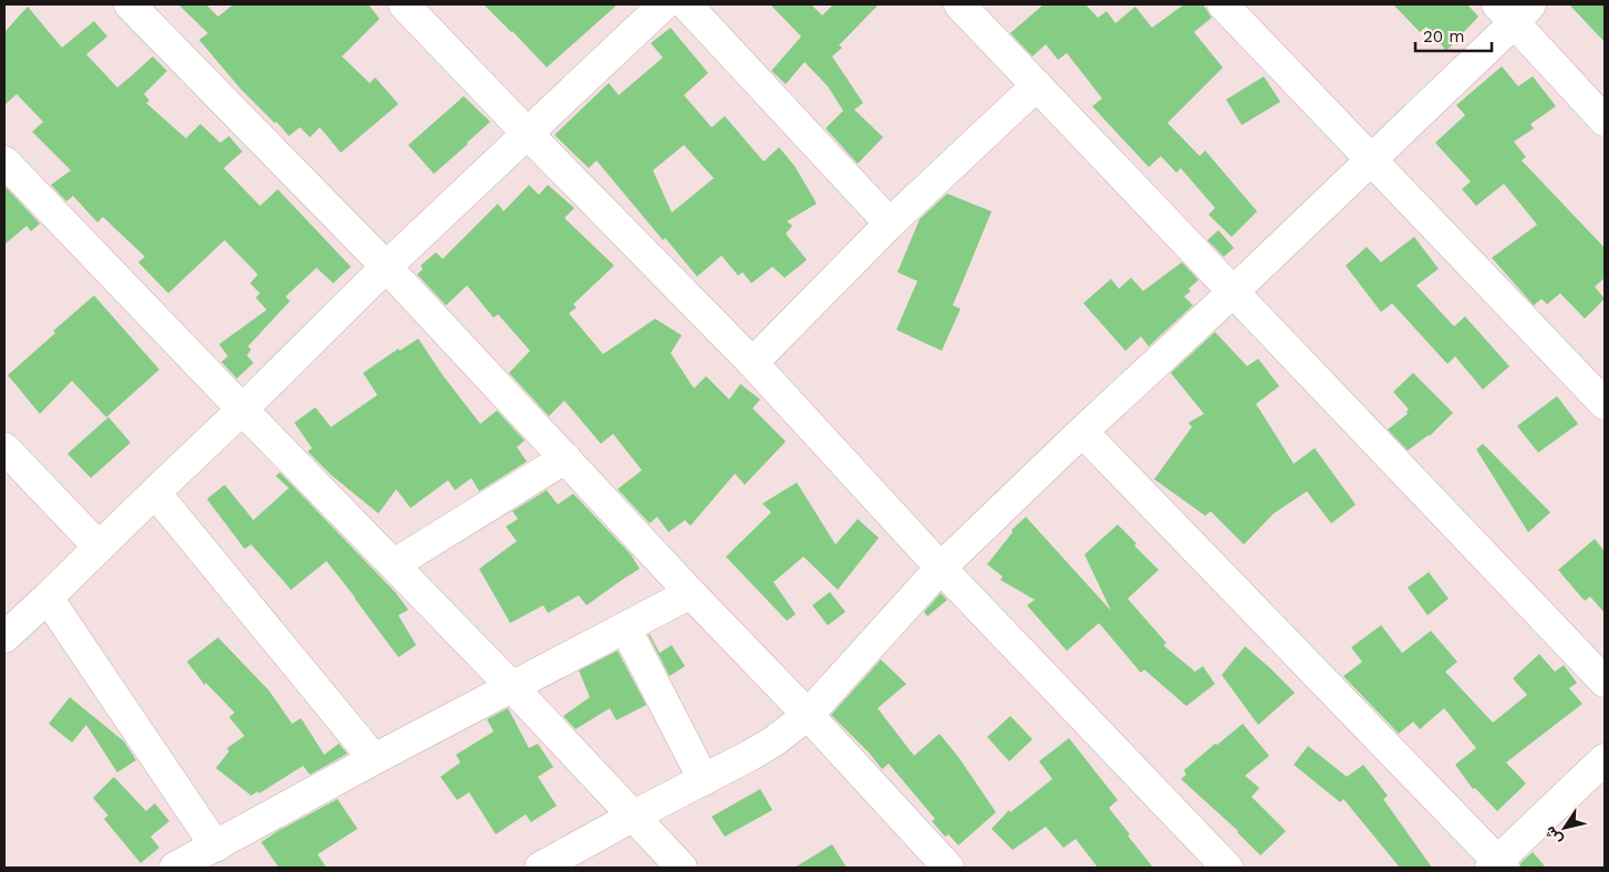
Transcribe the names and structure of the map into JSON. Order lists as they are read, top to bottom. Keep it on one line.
{"scale_bar":"20 m","north":"bottom left"}
